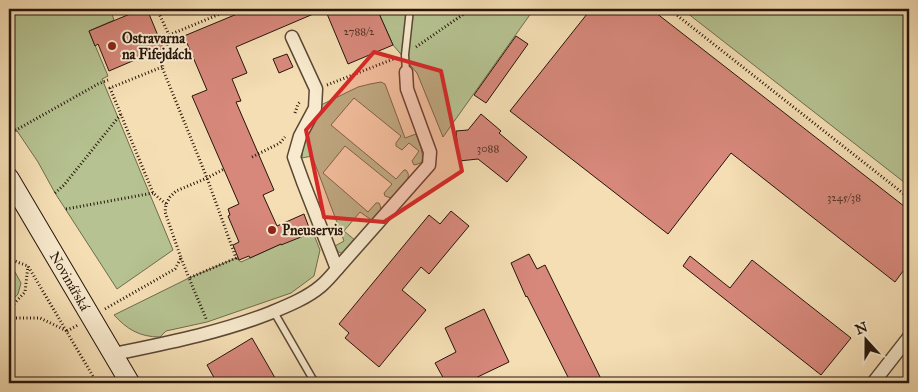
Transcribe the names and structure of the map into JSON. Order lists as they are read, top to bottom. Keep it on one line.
{"streets":{"street":["Novinářská"]},"places":["Ostravarna na Fifejdách","Pneuservis"],"house_numbers":["2788/2","3088","3245/38"],"north":"top"}
